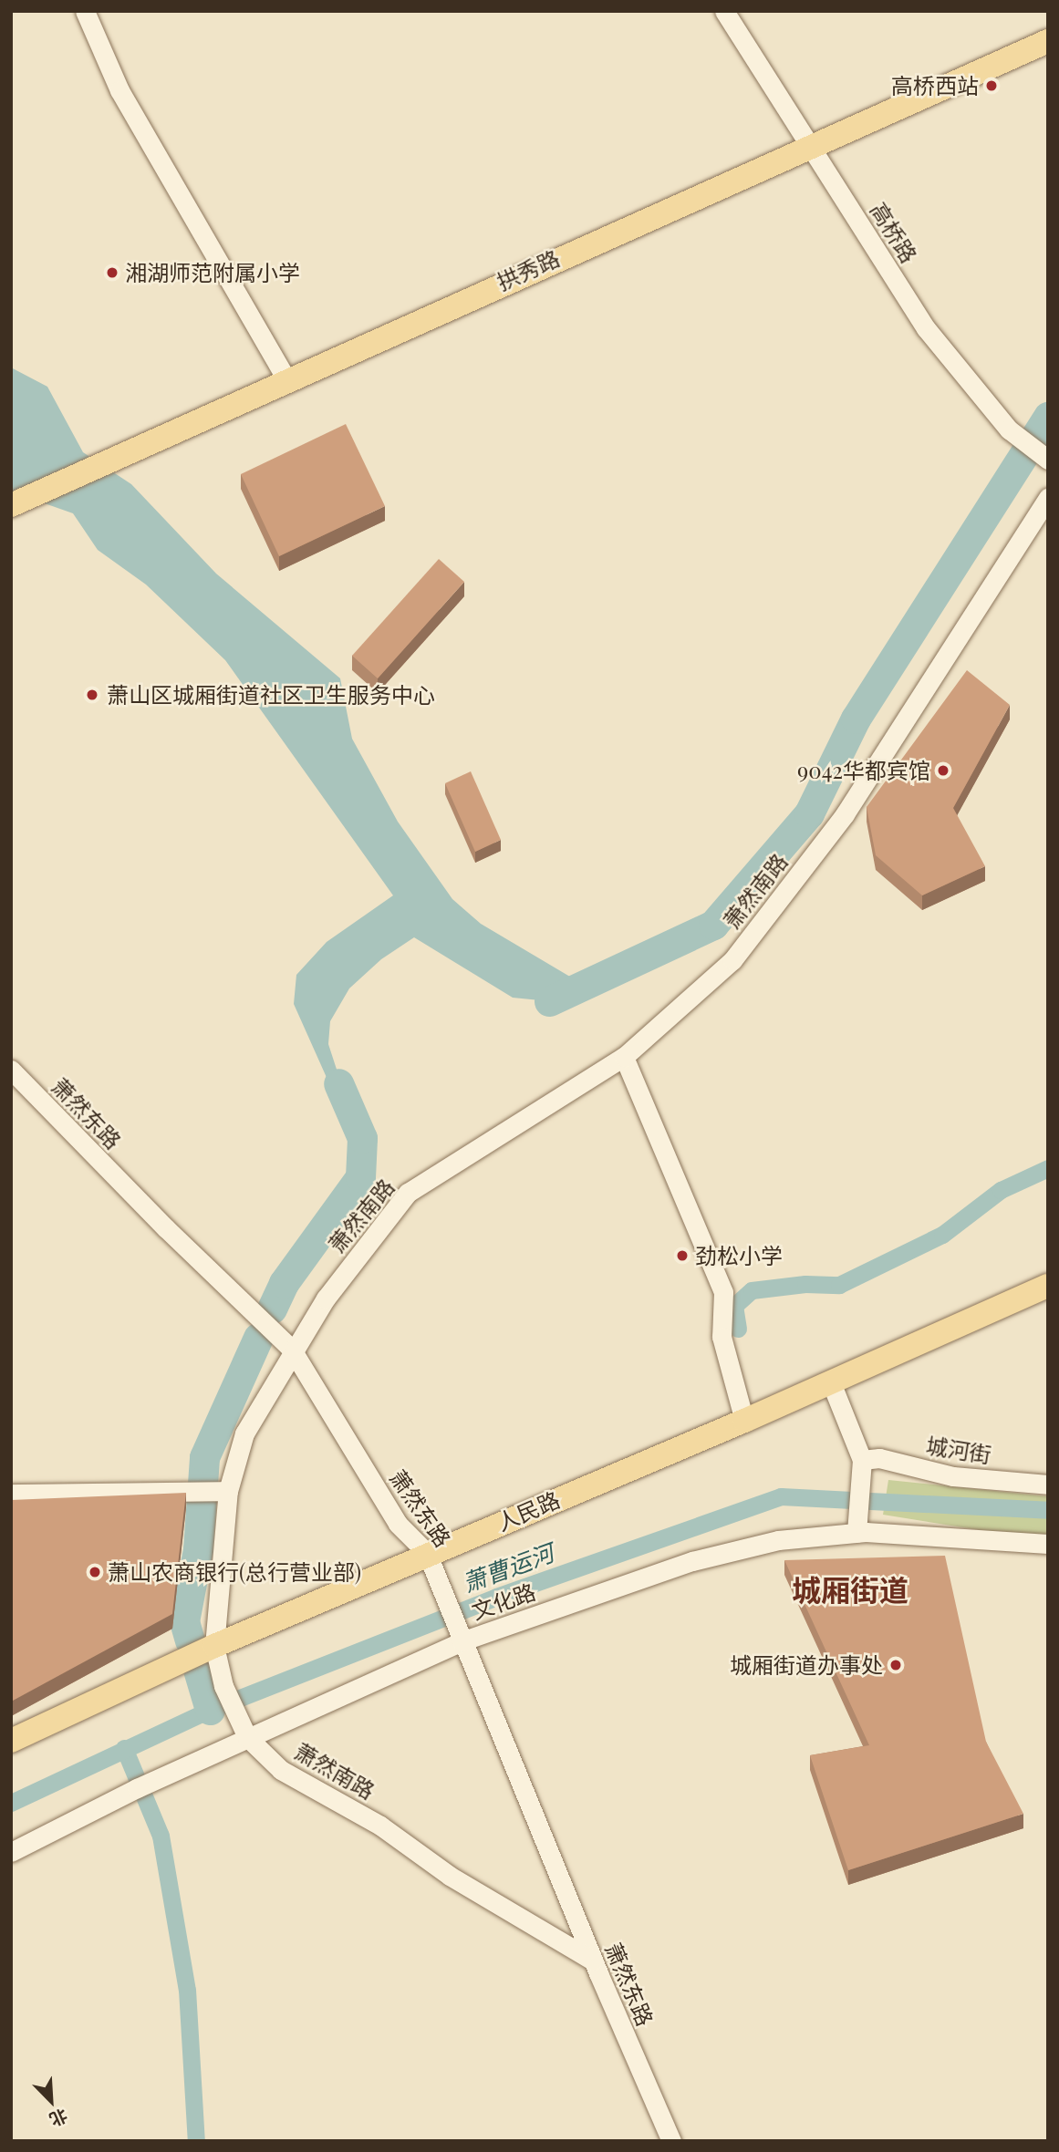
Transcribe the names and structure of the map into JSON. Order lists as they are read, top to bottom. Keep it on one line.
{"streets":{"main road":["拱秀路","人民路"],"street":["高桥路","萧然南路","萧然东路","城河街","文化路"]},"crossings":[["高桥路","拱秀路"],["萧然南路","萧然东路"],["萧然南路","人民路"],["萧然南路","文化路"],["萧然东路","人民路"],["萧然东路","文化路"]],"districts":["城厢街道"],"water":["萧曹运河"],"places":["高桥西站","湘湖师范附属小学","萧山区城厢街道社区卫生服务中心","9042华都宾馆","劲松小学","萧山农商银行(总行营业部)","城厢街道办事处"],"north":"bottom right"}
